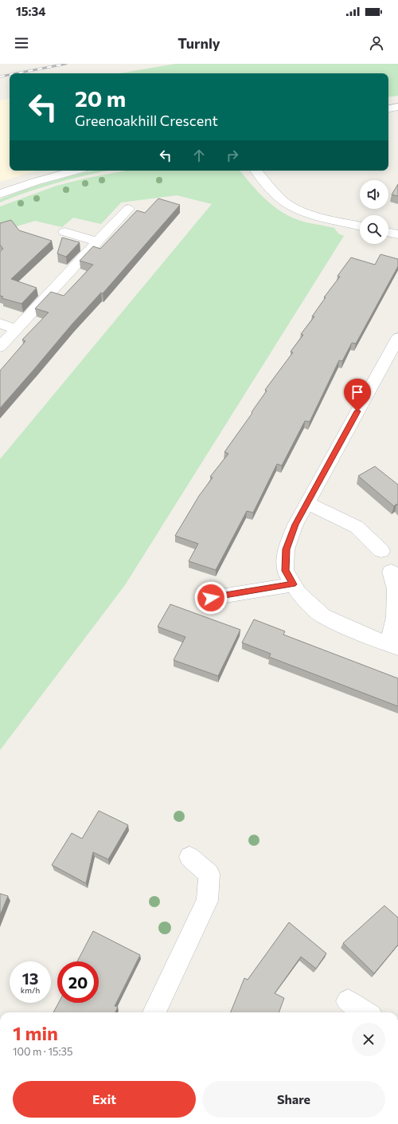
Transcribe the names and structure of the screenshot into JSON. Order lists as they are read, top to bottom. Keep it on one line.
{"page":{"status":"15:34","header":"Turnly","turn":["20 m","Greenoakhill Crescent"],"speed":"13 km/h","limit":"20","heading":["1 min","100 m · 15:35"],"buttons":["Exit","Share"]}}
